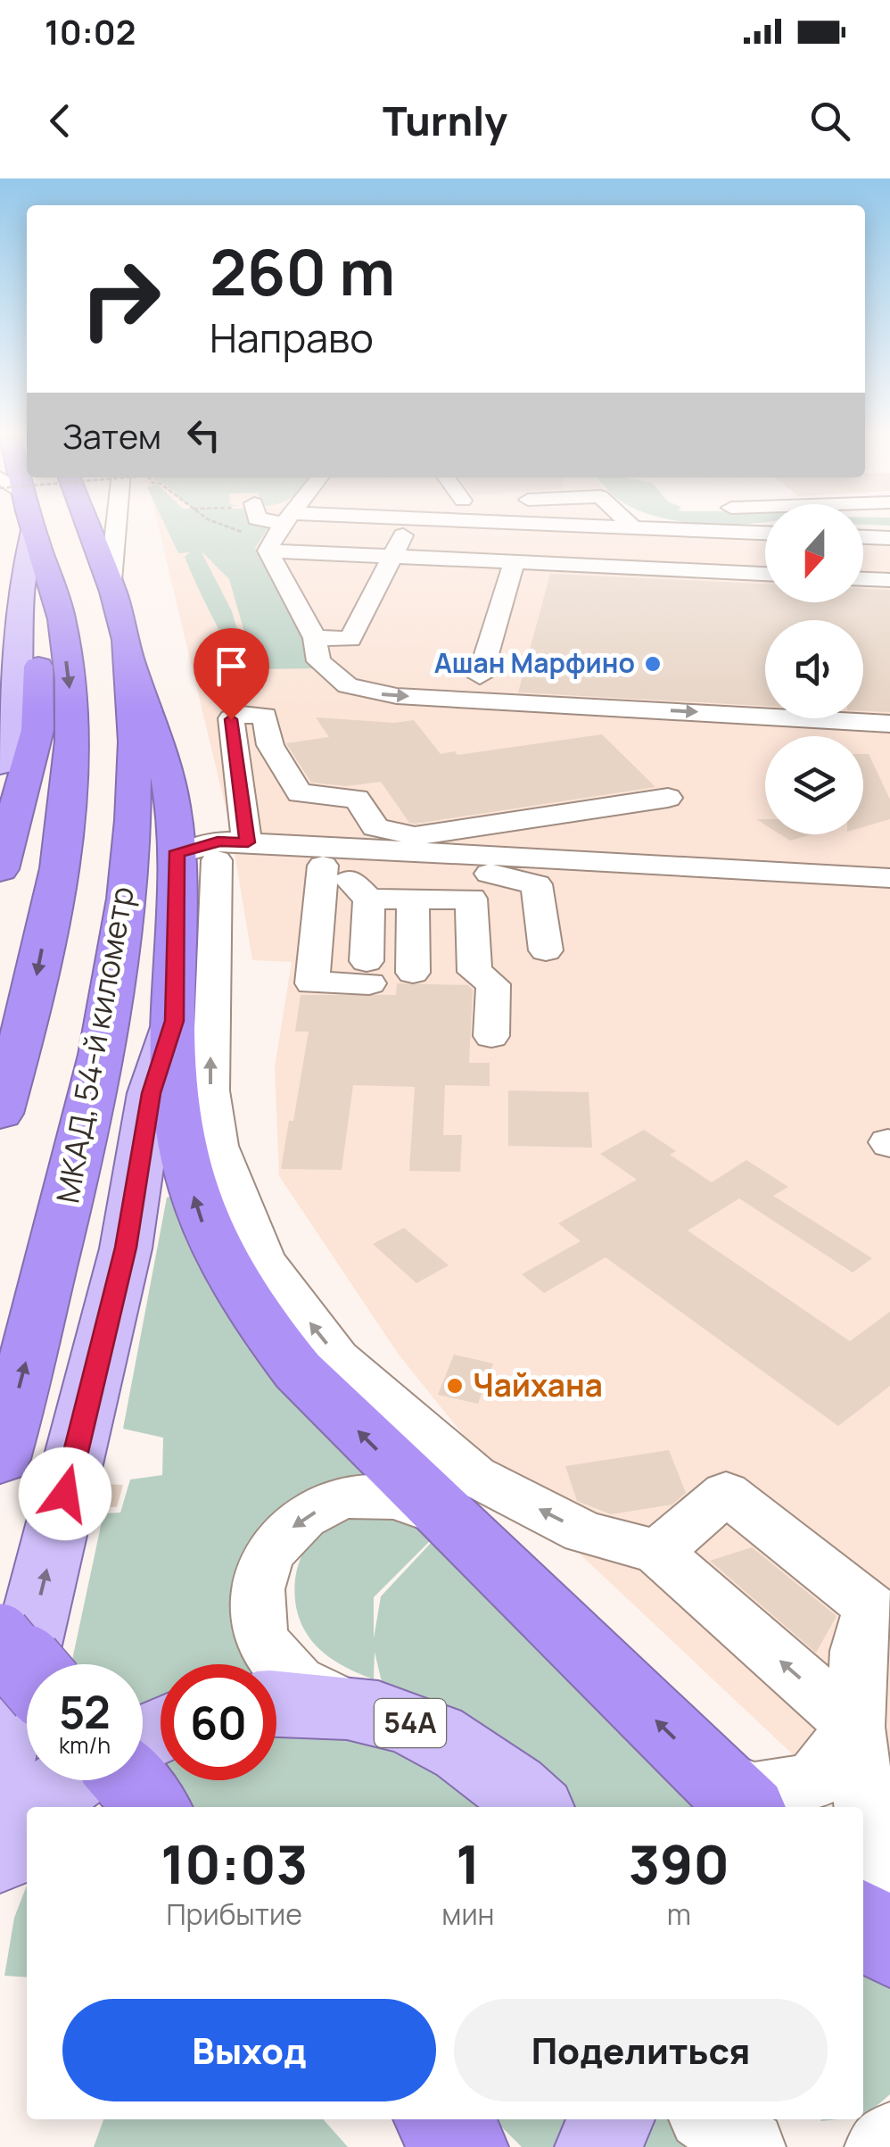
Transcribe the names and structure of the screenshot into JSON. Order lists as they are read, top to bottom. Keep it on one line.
{"streets":{"highway":["МКАД, 54-й километр"],"main road":["54А"]},"places":["Ашан Марфино","Чайхана"],"north":"bottom","page":{"status":"10:02","header":"Turnly","turn":["260 m","Направо"],"then":"Затем","speed":"52 km/h","limit":"60","eta":["10:03","Прибытие","1","мин","390","m"],"buttons":["Выход","Поделиться"]}}
